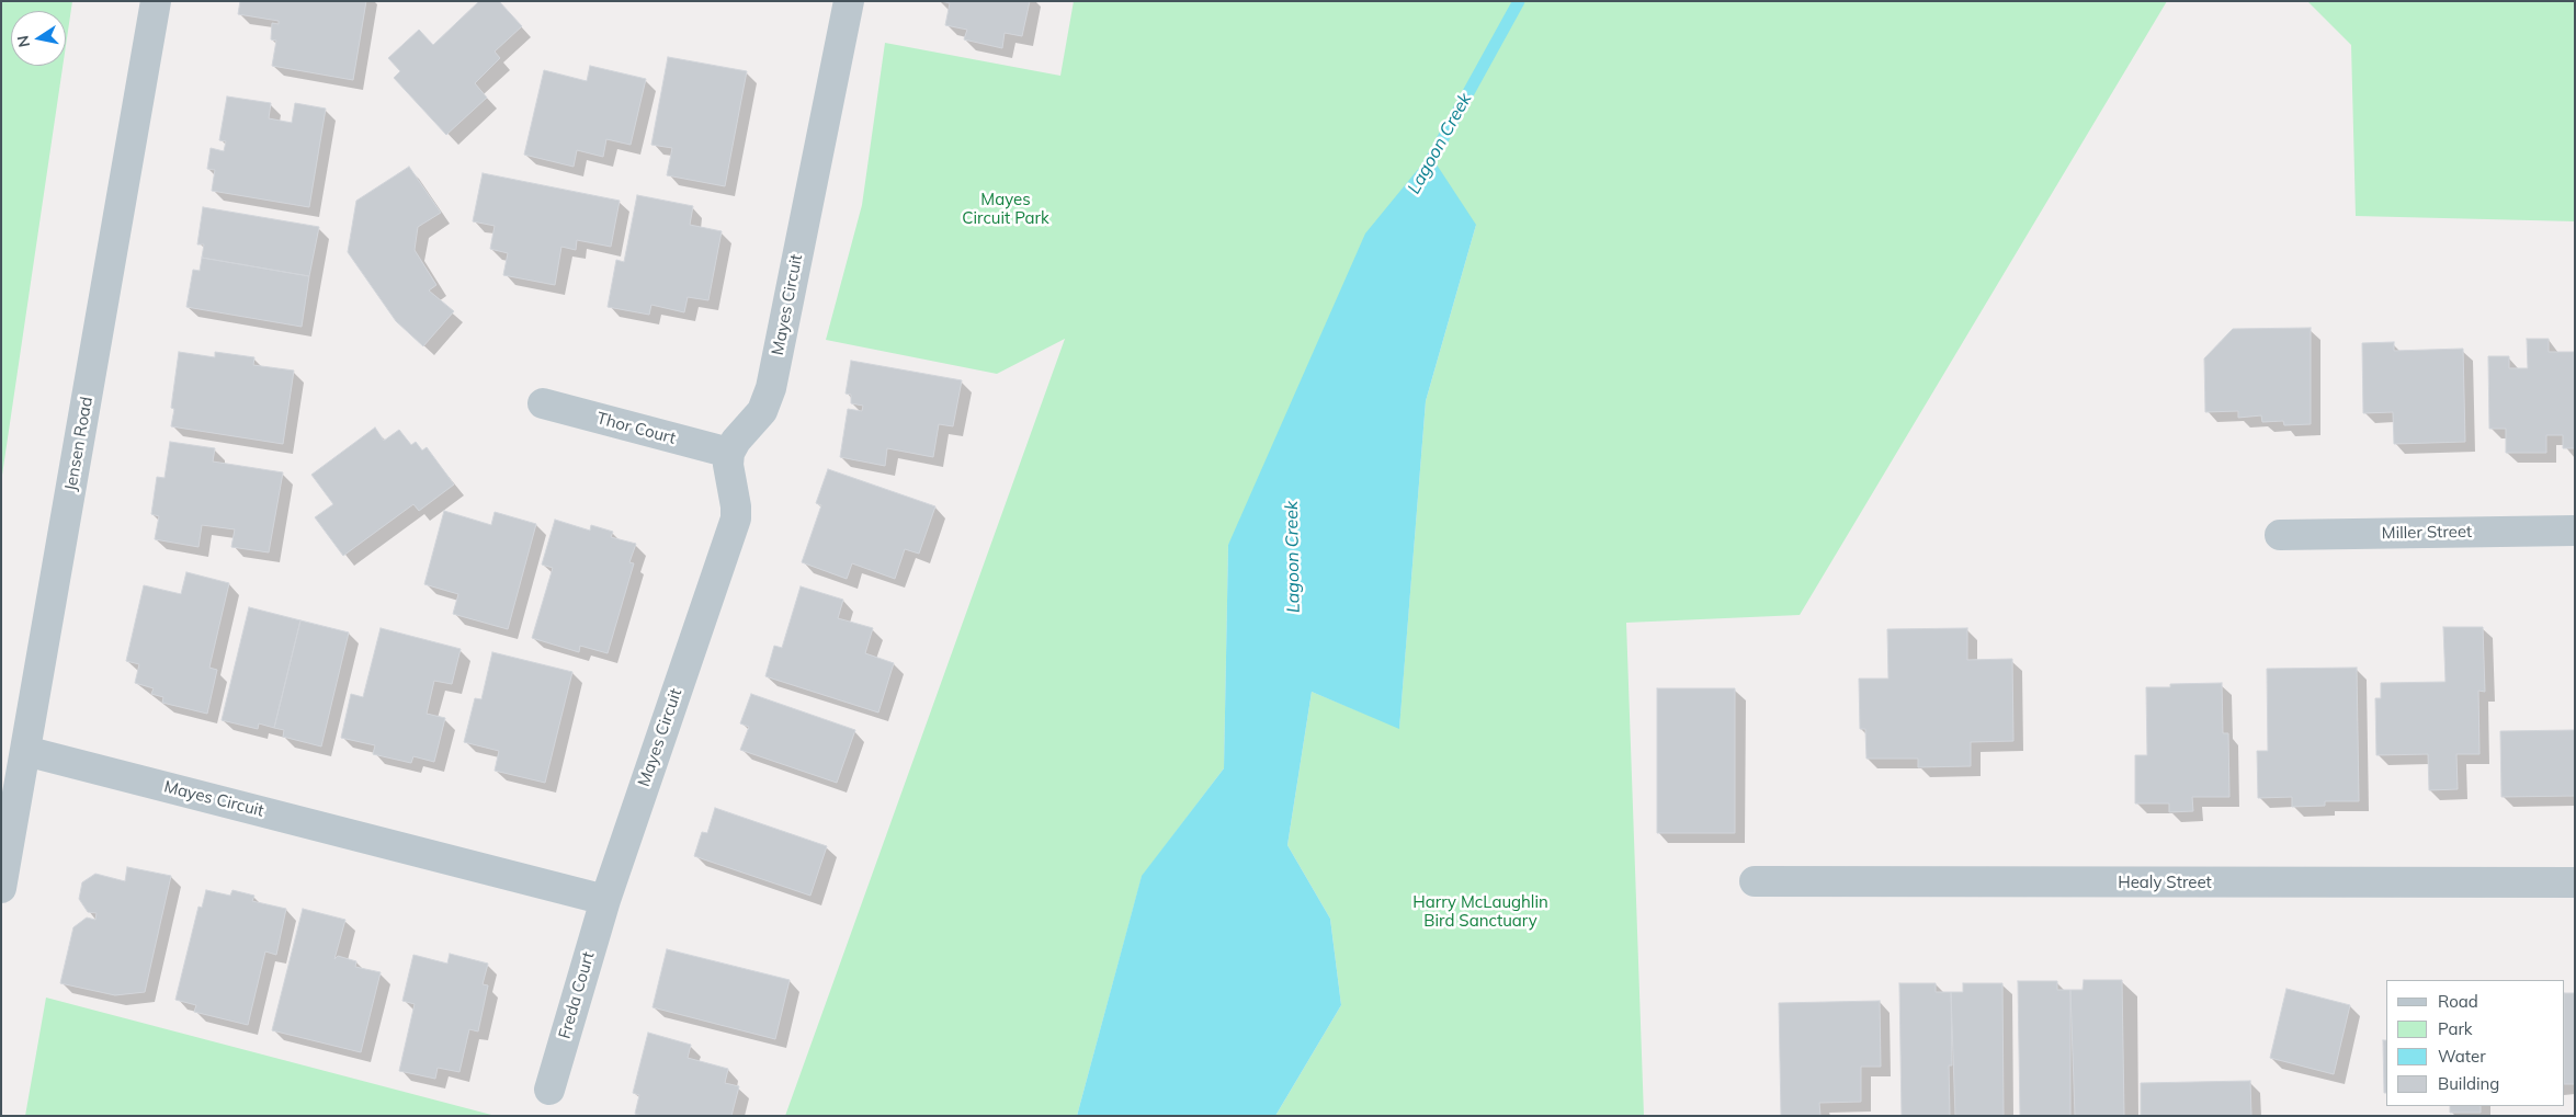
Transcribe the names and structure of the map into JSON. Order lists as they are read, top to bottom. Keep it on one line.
{"streets":{"street":["Mayes Circuit","Thor Court","Jensen Road","Miller Street","Healy Street","Freda Court"]},"crossings":[["Mayes Circuit","Thor Court"],["Mayes Circuit","Jensen Road"],["Mayes Circuit","Freda Court"]],"water":["Lagoon Creek"],"parks":["Mayes Circuit Park","Harry McLaughlin Bird Sanctuary"],"legend":["Road","Park","Water","Building"],"north":"left"}
